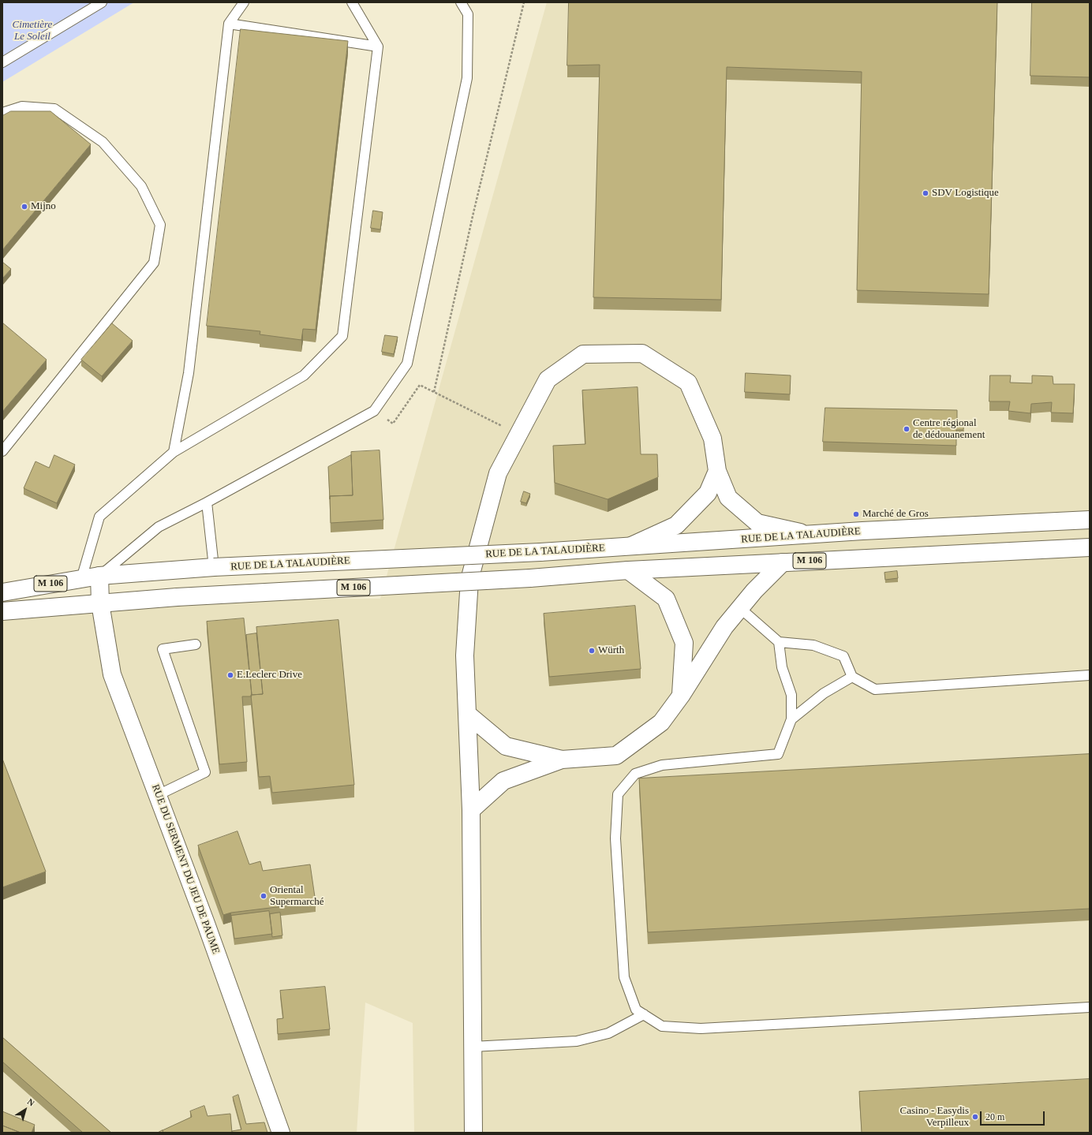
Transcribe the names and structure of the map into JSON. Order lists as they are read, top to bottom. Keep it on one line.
{"streets":{"street":["RUE DE LA TALAUDIÈRE","M 106","RUE DU SERMENT DU JEU DE PAUME"]},"crossings":[["RUE DE LA TALAUDIÈRE","RUE DU SERMENT DU JEU DE PAUME"],["M 106","RUE DU SERMENT DU JEU DE PAUME"]],"parks":["Cimetière Le Soleil"],"places":["SDV Logistique","Mijno","Centre régional de dédouanement","Marché de Gros","Würth","E.Leclerc Drive","Oriental Supermarché","Casino - Easydis Verpilleux"],"scale_bar":"20 m","north":"top right"}
